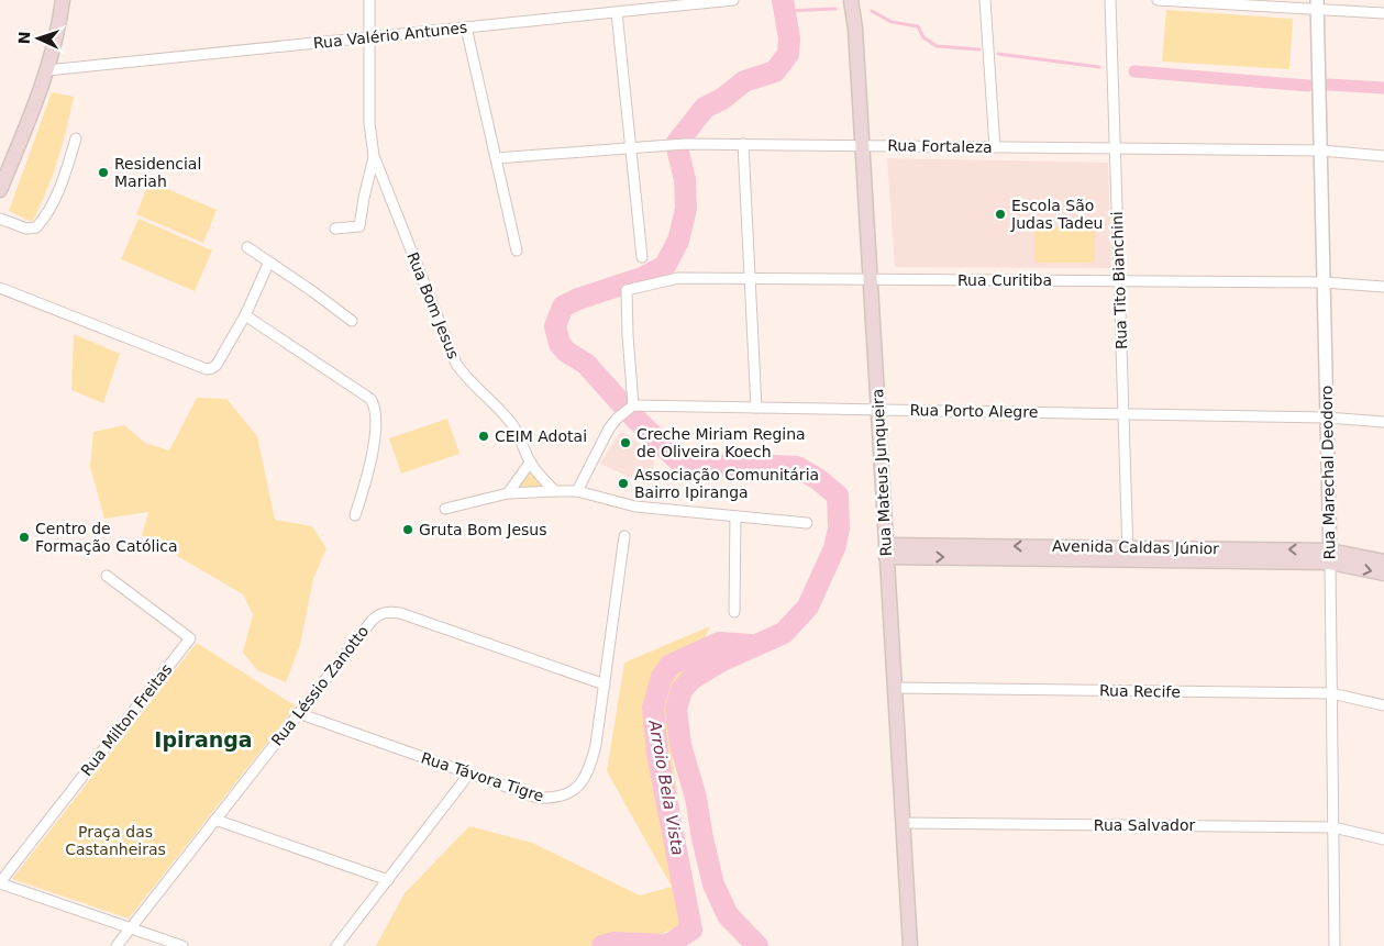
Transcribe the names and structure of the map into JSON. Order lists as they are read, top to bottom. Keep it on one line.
{"streets":{"main road":["Rua Mateus Junqueira","Avenida Caldas Júnior"],"street":["Rua Valério Antunes","Rua Fortaleza","Rua Curitiba","Rua Tito Bianchini","Rua Bom Jesus","Rua Porto Alegre","Rua Marechal Deodoro","Rua Léssio Zanotto","Rua Recife","Rua Milton Freitas","Rua Távora Tigre","Rua Salvador"]},"crossings":[["Rua Valério Antunes","Rua Bom Jesus"],["Rua Fortaleza","Rua Tito Bianchini"],["Rua Fortaleza","Rua Mateus Junqueira"],["Rua Fortaleza","Rua Marechal Deodoro"],["Rua Curitiba","Rua Tito Bianchini"],["Rua Curitiba","Rua Porto Alegre"],["Rua Curitiba","Rua Mateus Junqueira"],["Rua Curitiba","Rua Marechal Deodoro"],["Rua Tito Bianchini","Rua Porto Alegre"],["Rua Tito Bianchini","Avenida Caldas Júnior"],["Rua Porto Alegre","Rua Mateus Junqueira"],["Rua Porto Alegre","Rua Marechal Deodoro"],["Rua Mateus Junqueira","Avenida Caldas Júnior"],["Rua Mateus Junqueira","Rua Recife"],["Rua Mateus Junqueira","Rua Salvador"],["Rua Marechal Deodoro","Avenida Caldas Júnior"],["Rua Marechal Deodoro","Rua Recife"],["Rua Marechal Deodoro","Rua Salvador"],["Rua Léssio Zanotto","Rua Távora Tigre"]],"districts":["Ipiranga"],"water":["Arroio Bela Vista"],"parks":["Praça das Castanheiras"],"places":["Residencial Mariah","Escola São Judas Tadeu","CEIM Adotai","Creche Miriam Regina de Oliveira Koech","Associação Comunitária Bairro Ipiranga","Gruta Bom Jesus","Centro de Formação Católica"],"north":"left"}
